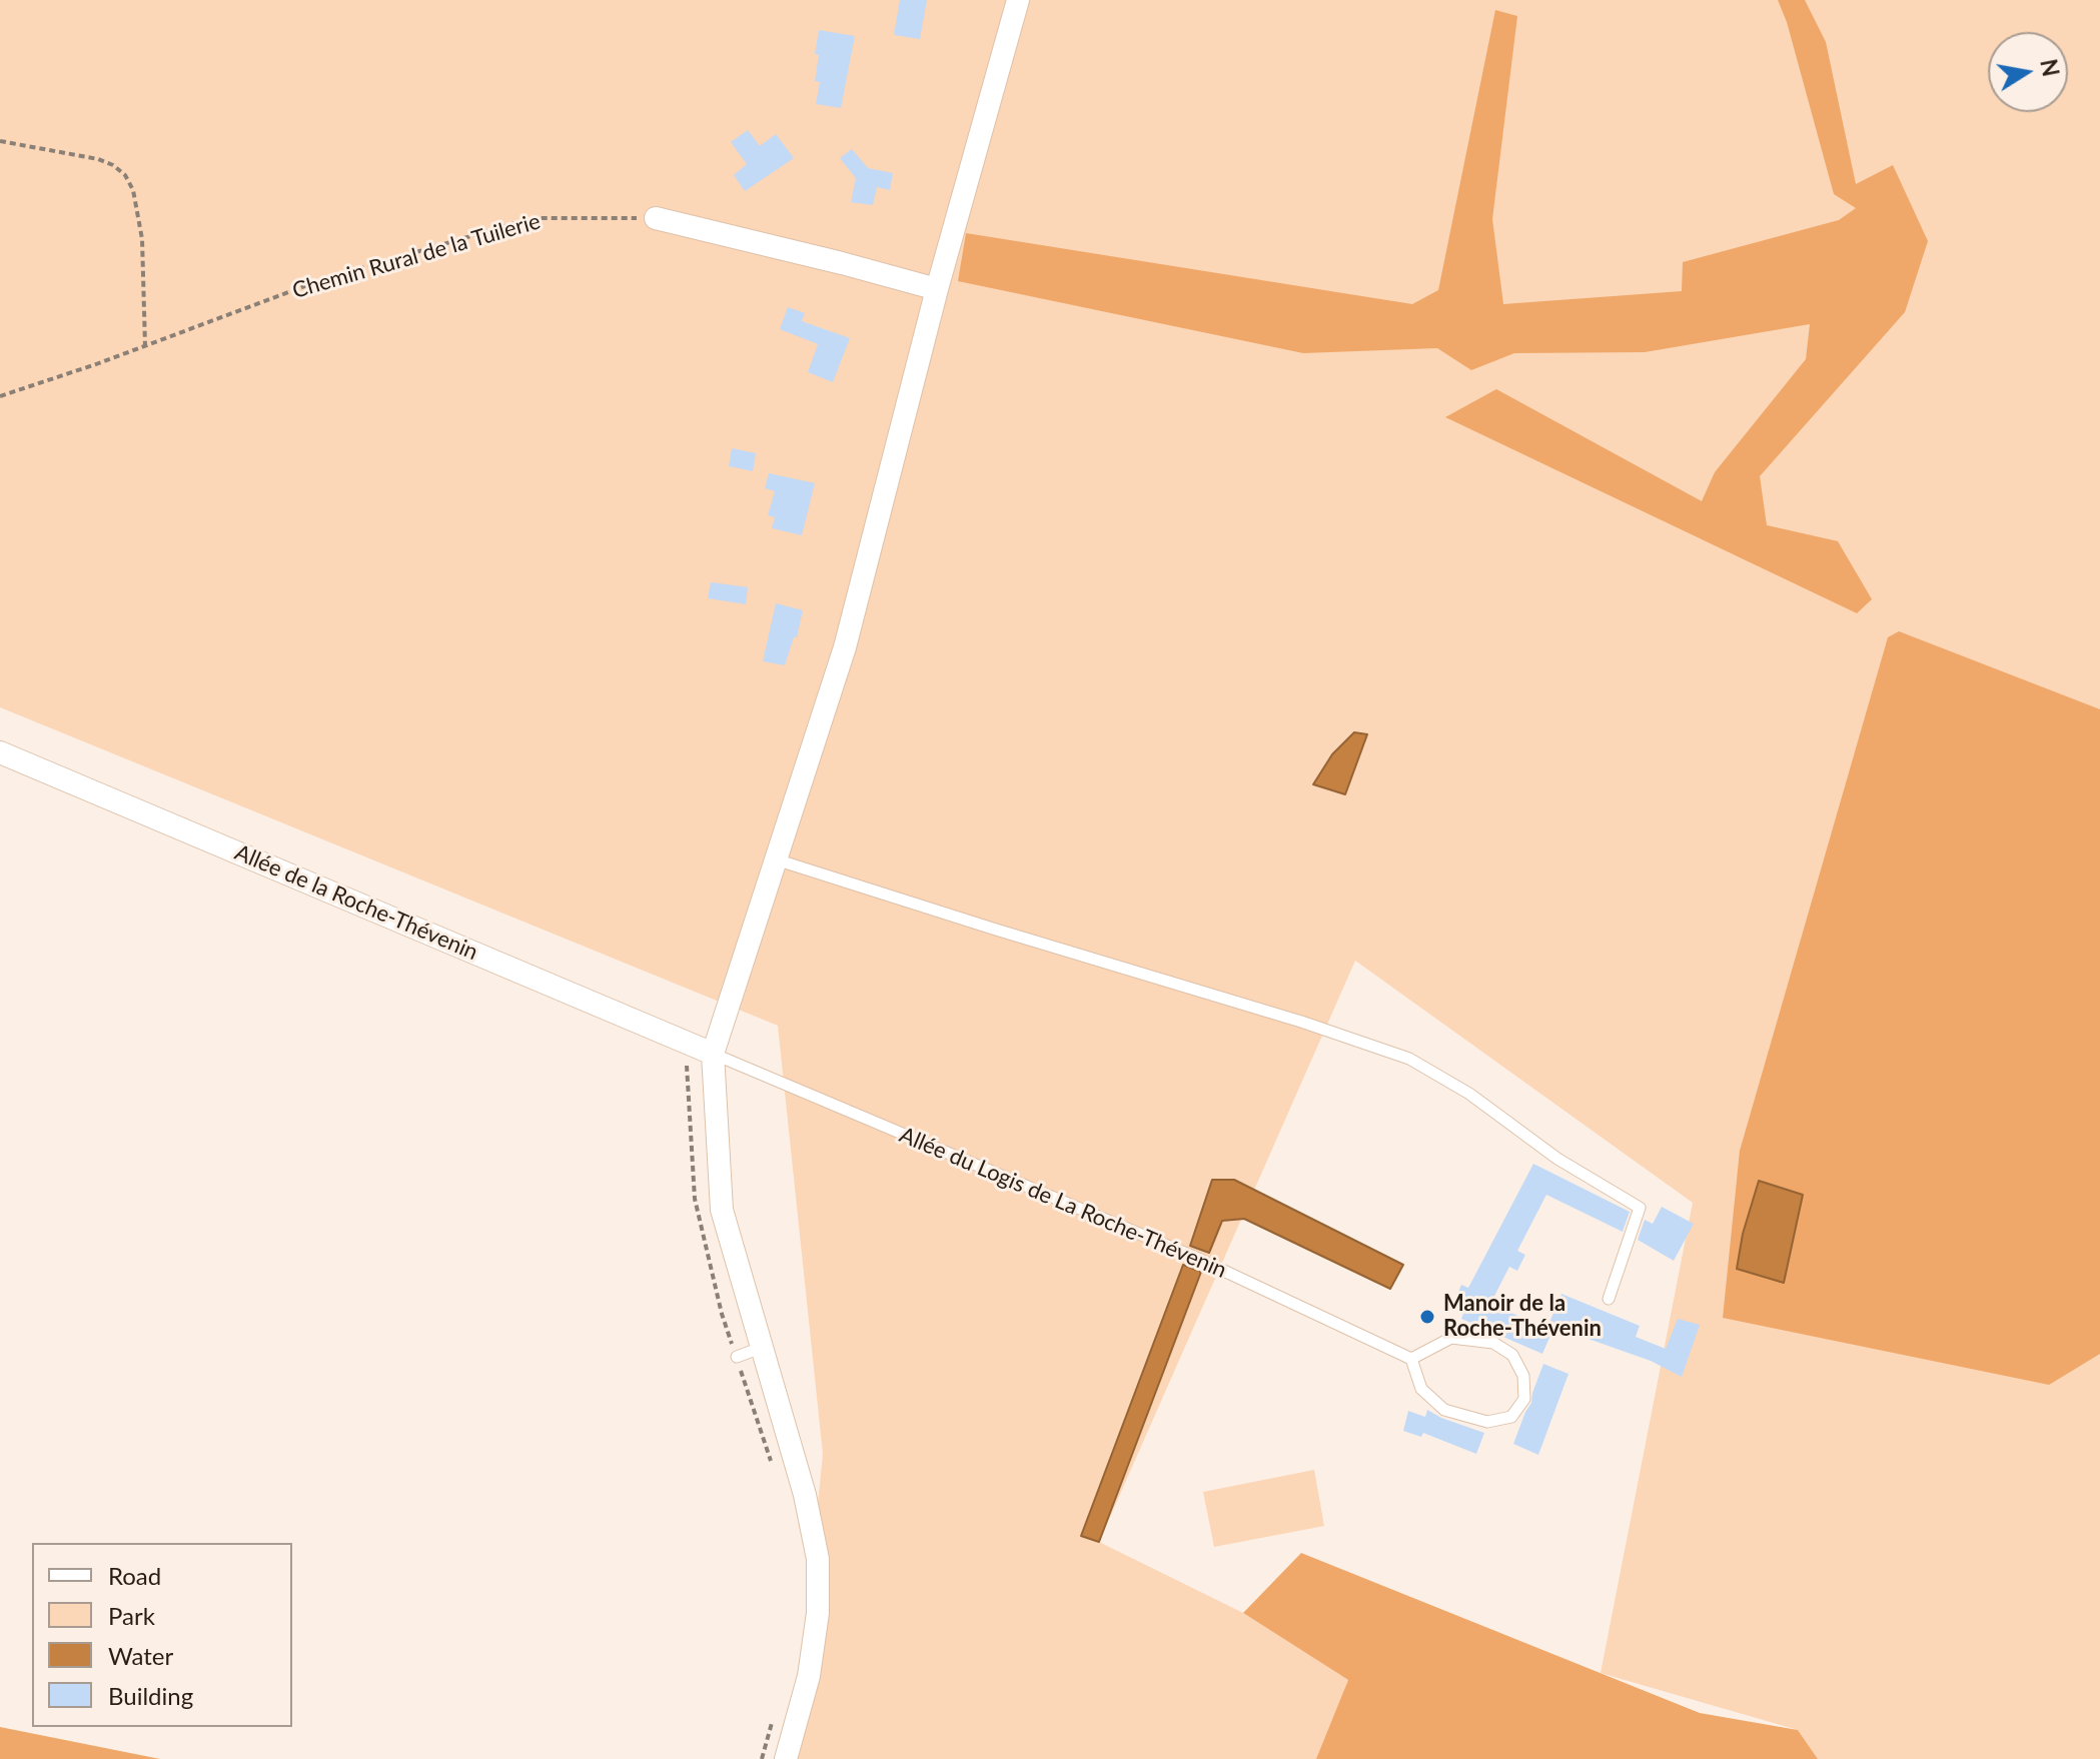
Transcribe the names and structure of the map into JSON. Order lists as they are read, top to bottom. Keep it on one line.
{"streets":{"street":["Allée de la Roche-Thévenin"],"lane":["Allée du Logis de La Roche-Thévenin"],"path":["Chemin Rural de la Tuilerie"]},"crossings":[["Allée de la Roche-Thévenin","Allée du Logis de La Roche-Thévenin"]],"places":["Manoir de la Roche-Thévenin"],"legend":["Road","Park","Water","Building"],"north":"right"}
